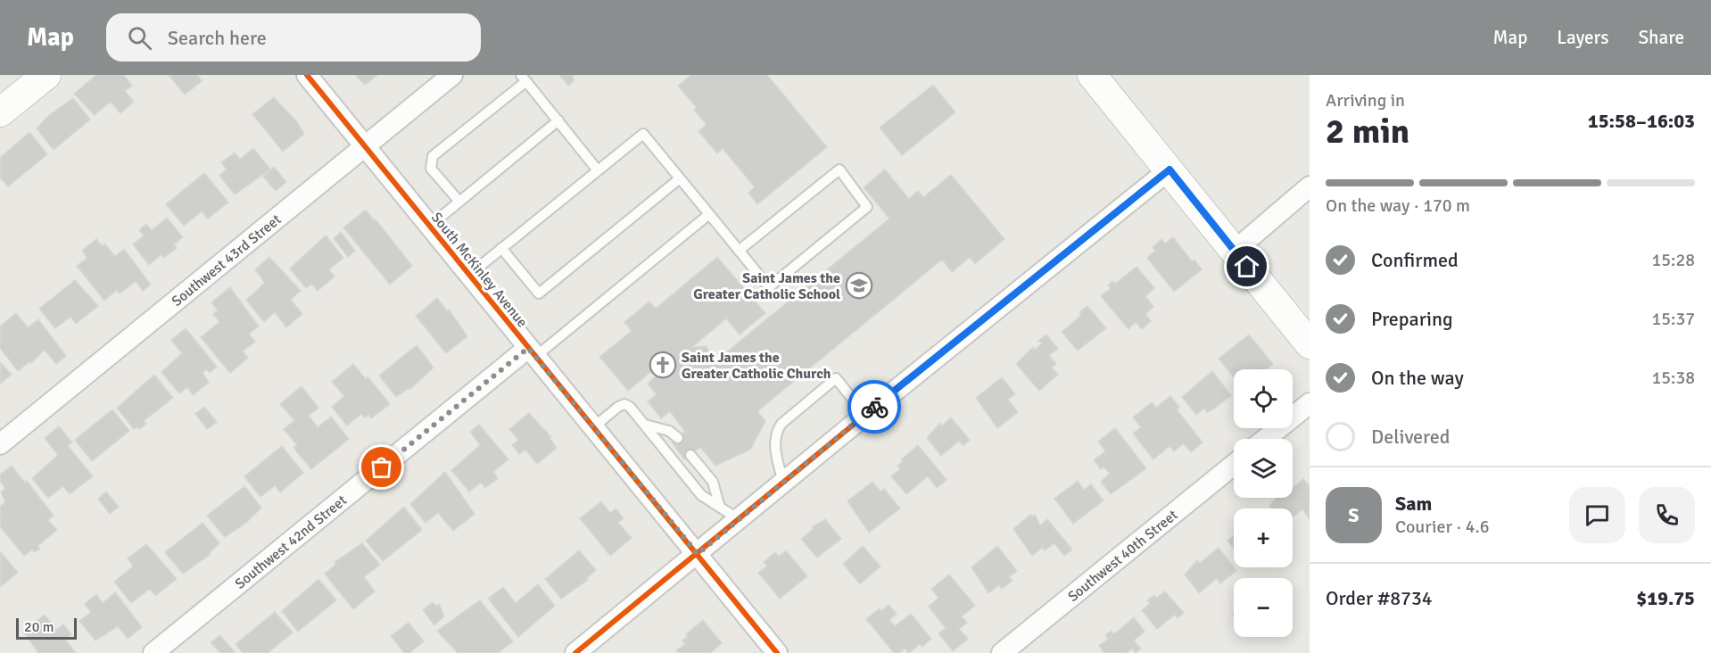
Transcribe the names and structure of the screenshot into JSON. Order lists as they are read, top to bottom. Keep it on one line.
{"streets":{"street":["Southwest 43rd Street","South McKinley Avenue","Southwest 42nd Street","Southwest 40th Street"]},"crossings":[["Southwest 43rd Street","South McKinley Avenue"],["South McKinley Avenue","Southwest 42nd Street"]],"places":{"school or university":["Saint James the Greater Catholic School"],"church":["Saint James the Greater Catholic Church"]},"scale_bar":"20 m","page":{"header":"Map","search":"Search here","nav":["Map","Layers","Share"],"heading":["2 min","Arriving in","15:58–16:03"],"panel":["Sam","Courier · 4.6","Order #8734","$19.75"],"bar":"On the way · 170 m","list":[["Confirmed","15:28"],["Preparing","15:37"],["On the way","15:38"],"Delivered"],"map_buttons":["+","−"],"round":"S","scale":"20 m"}}
